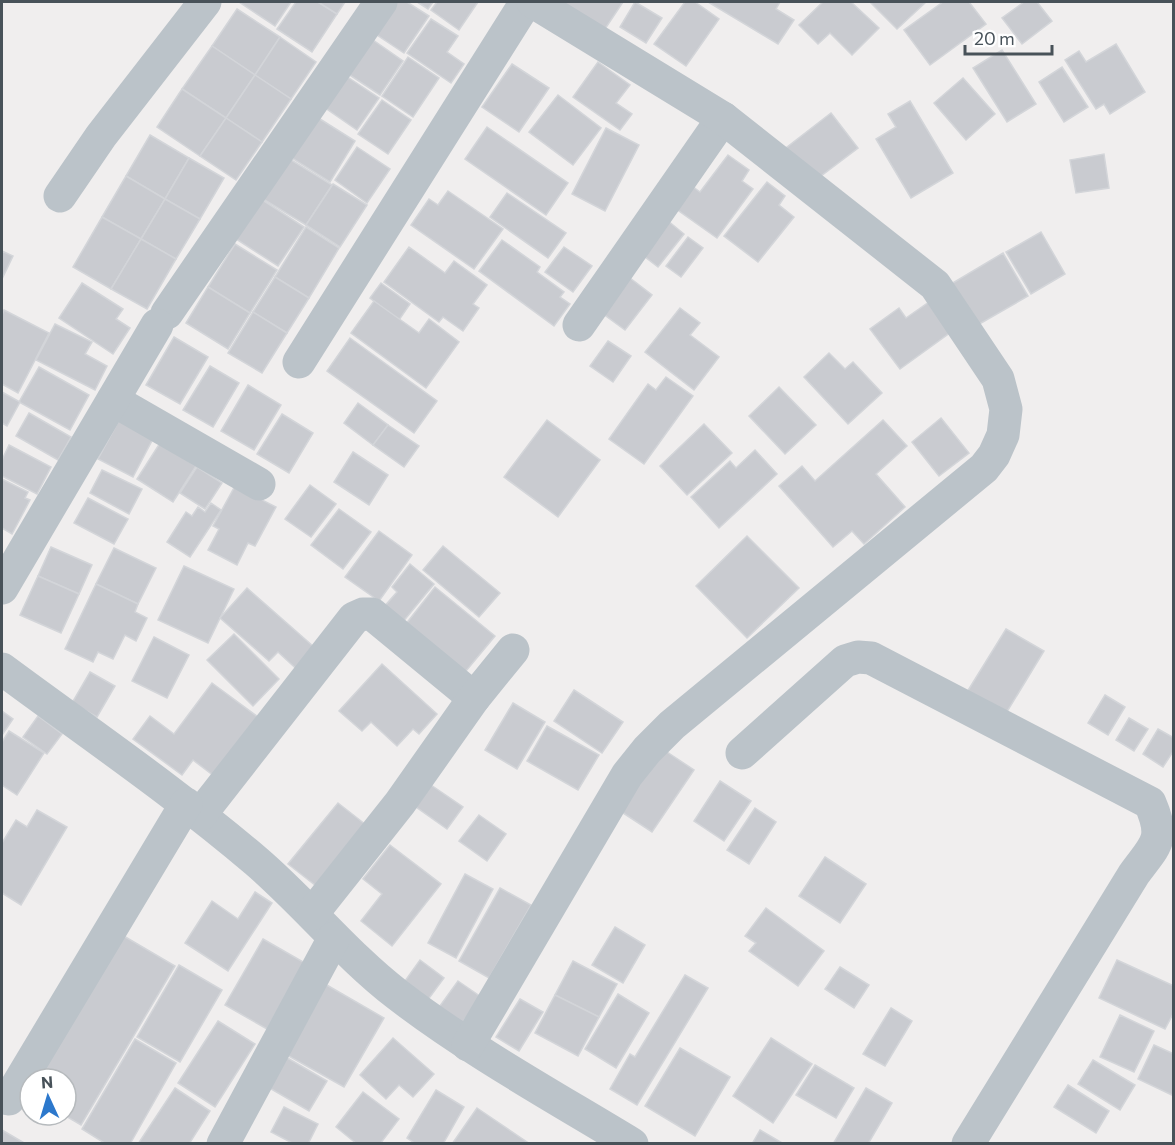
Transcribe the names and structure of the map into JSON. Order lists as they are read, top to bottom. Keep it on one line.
{"scale_bar":"20 m","north":"top"}
